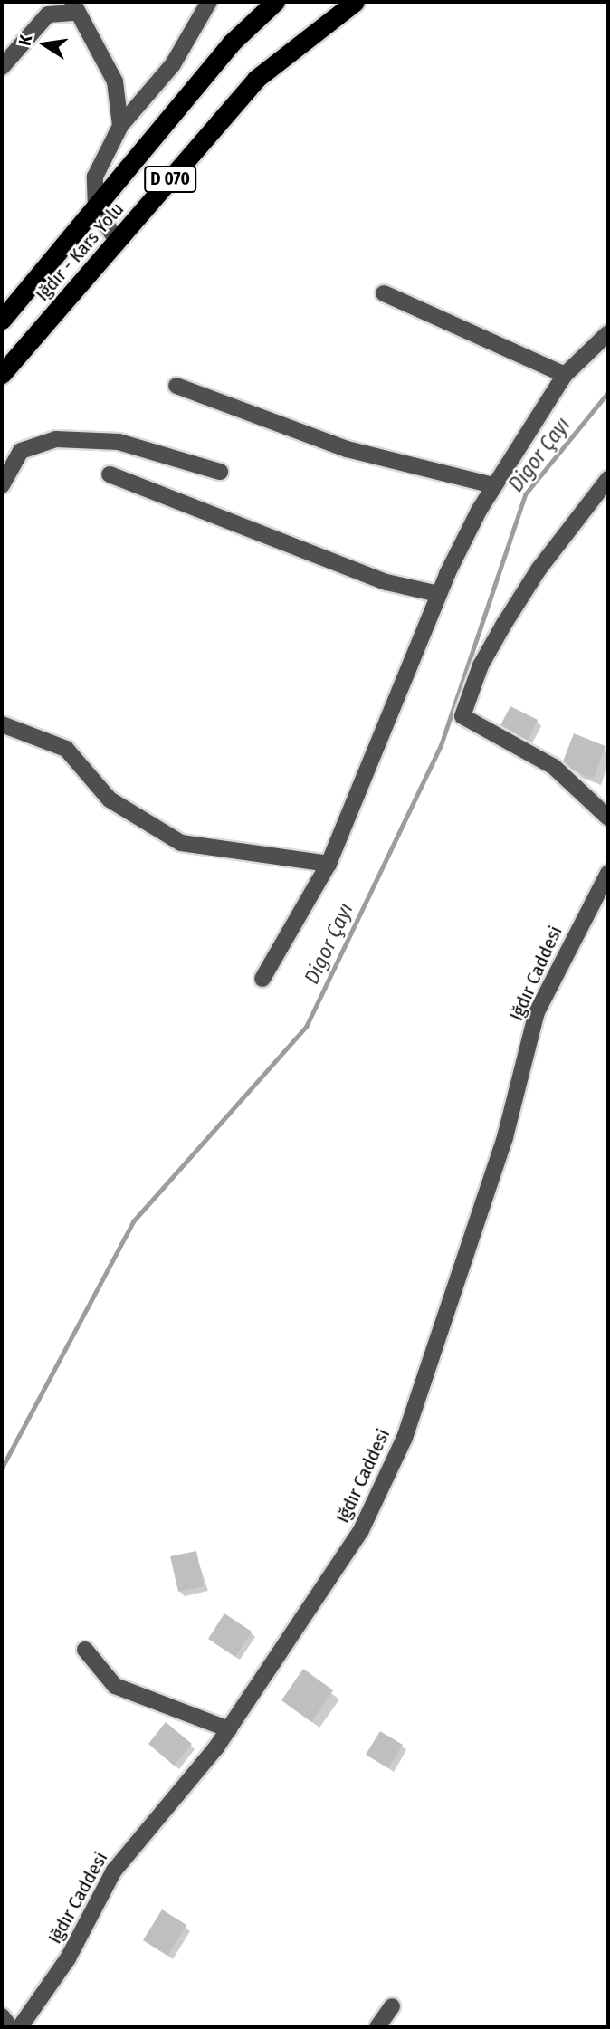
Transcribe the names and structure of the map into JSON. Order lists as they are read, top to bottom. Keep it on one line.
{"streets":{"highway":["D 070","Iğdır - Kars Yolu"],"street":["Iğdır Caddesi"]},"water":["Digor Çayı"],"north":"left"}
